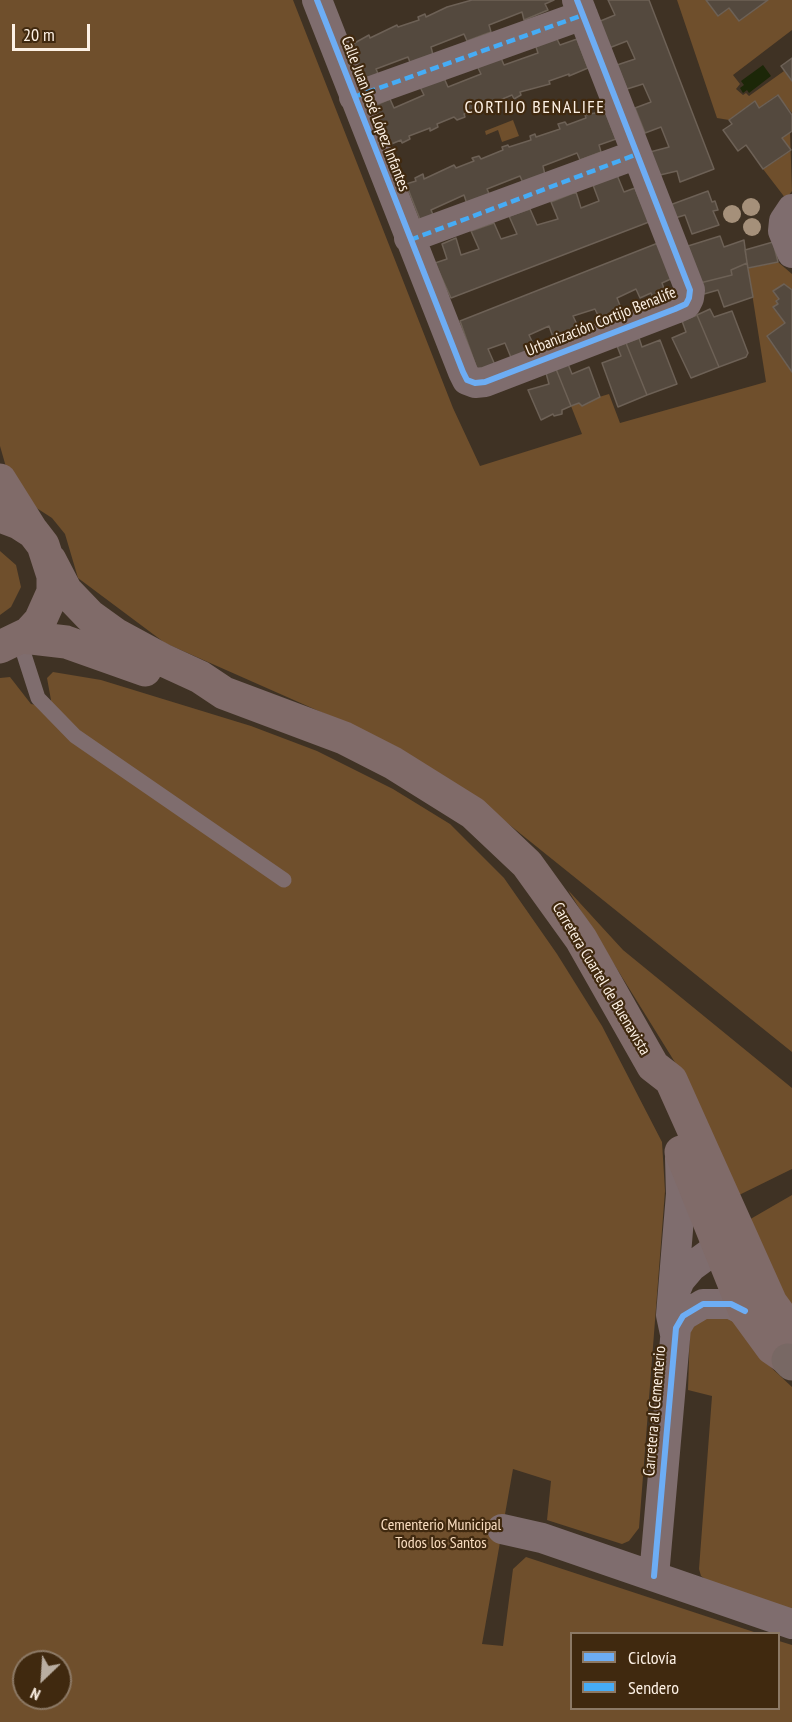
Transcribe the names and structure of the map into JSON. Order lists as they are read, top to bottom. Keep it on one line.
{"streets":{"main road":["Carretera Cuartel de Buenavista"],"street":["Calle Juan José López Infantes","Urbanización Cortijo Benalife","Carretera al Cementerio"]},"crossings":[["Calle Juan José López Infantes","Urbanización Cortijo Benalife"]],"districts":["CORTIJO BENALIFE"],"parks":["Cementerio Municipal Todos los Santos"],"legend":["Ciclovía","Sendero"],"scale_bar":"20 m","north":"bottom left"}
